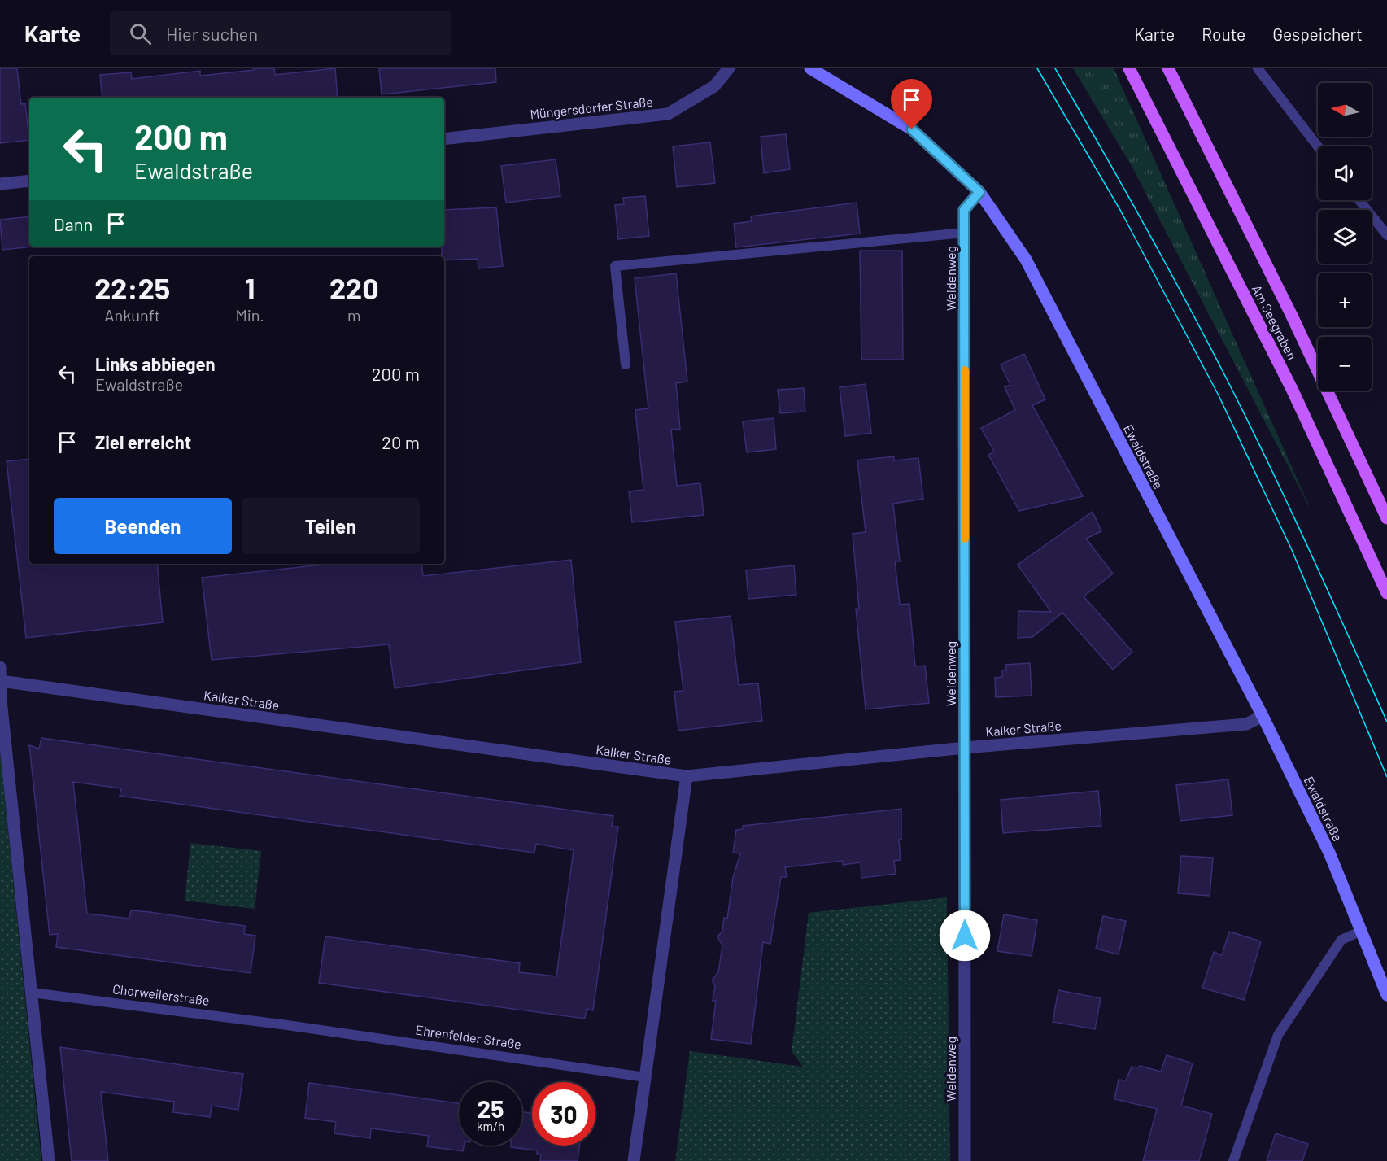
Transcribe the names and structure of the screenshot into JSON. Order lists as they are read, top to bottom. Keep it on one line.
{"streets":{"main road":["Am Seegraben"],"street":["Müngersdorfer Straße","Weidenweg","Ewaldstraße","Kalker Straße"],"lane":["Chorweilerstraße","Ehrenfelder Straße"]},"crossings":[["Weidenweg","Ewaldstraße"],["Weidenweg","Kalker Straße"],["Ewaldstraße","Kalker Straße"],["Chorweilerstraße","Ehrenfelder Straße"]],"north":"left","page":{"header":"Karte","search":"Hier suchen","nav":["Karte","Route","Gespeichert"],"map_buttons":["+","−"],"turn":["200 m","Ewaldstraße"],"then":"Dann","eta":["22:25","Ankunft","1","Min.","220","m"],"list":[{"name":"Links abbiegen","note":"Ewaldstraße","value":"200 m"},{"name":"Ziel erreicht","value":"20 m"}],"buttons":["Beenden","Teilen"],"speed":"25 km/h","limit":"30"}}
